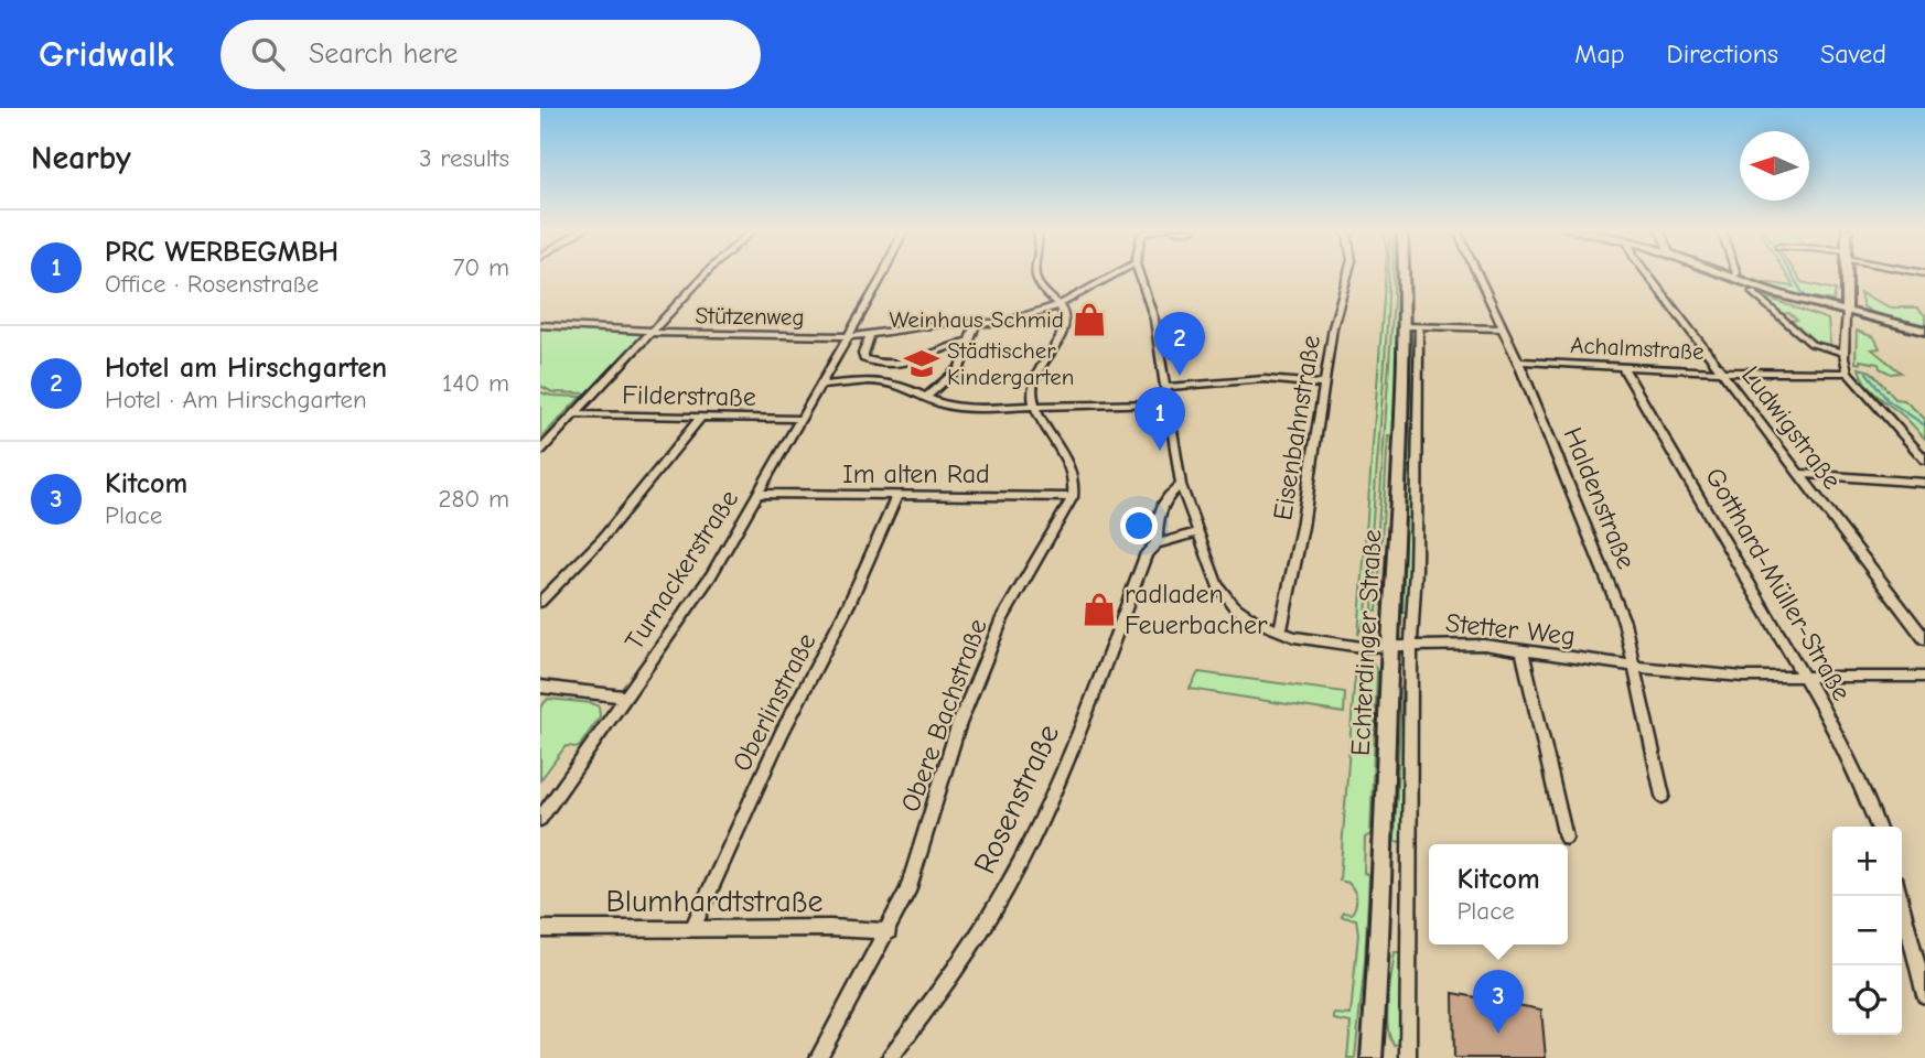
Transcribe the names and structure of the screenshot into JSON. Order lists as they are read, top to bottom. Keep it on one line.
{"streets":{"main road":["Echterdinger Straße"],"street":["Stützenweg","Achalmstraße","Filderstraße","Eisenbahnstraße","Ludwigstraße","Im alten Rad","Haldenstraße","Turnackerstraße","Gotthard-Müller-Straße","Stetter Weg","Oberlinstraße","Obere Bachstraße","Rosenstraße","Blumhardtstraße"]},"crossings":[["Stützenweg","Turnackerstraße"],["Achalmstraße","Ludwigstraße"],["Achalmstraße","Haldenstraße"],["Achalmstraße","Gotthard-Müller-Straße"],["Filderstraße","Turnackerstraße"],["Eisenbahnstraße","Stetter Weg"],["Im alten Rad","Turnackerstraße"],["Im alten Rad","Oberlinstraße"],["Im alten Rad","Obere Bachstraße"],["Haldenstraße","Stetter Weg"],["Gotthard-Müller-Straße","Stetter Weg"],["Stetter Weg","Echterdinger Straße"],["Stetter Weg","Rosenstraße"],["Oberlinstraße","Blumhardtstraße"],["Obere Bachstraße","Blumhardtstraße"]],"places":{"shop":["Weinhaus Schmid","radladen Feuerbacher"],"school or university":["Städtischer Kindergarten"]},"north":"left","page":{"header":"Gridwalk","search":"Search here","nav":["Map","Directions","Saved"],"heading":["Nearby","3 results"],"list":[{"mark":"1","name":"PRC WERBEGMBH","note":"Office · Rosenstraße","value":"70 m"},{"mark":"2","name":"Hotel am Hirschgarten","note":"Hotel · Am Hirschgarten","value":"140 m"},{"mark":"3","name":"Kitcom","note":"Place","value":"280 m"}],"pins":["2","1","3"],"map_buttons":["+","−"],"popup":["Kitcom","Place"]}}
